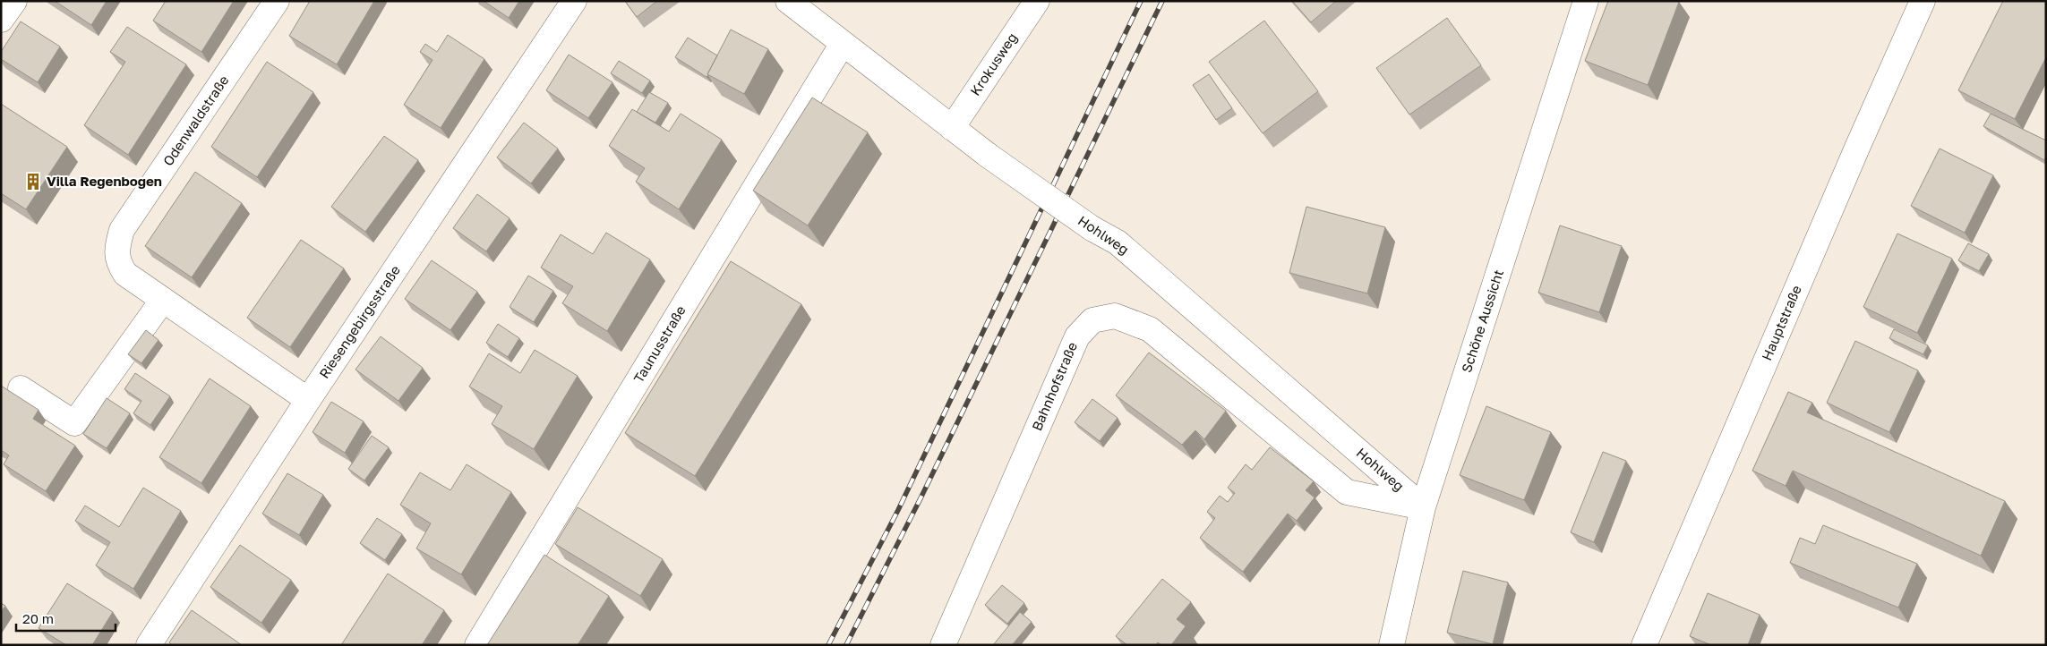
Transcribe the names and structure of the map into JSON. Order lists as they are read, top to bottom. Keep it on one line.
{"streets":{"street":["Krokusweg","Odenwaldstraße","Hohlweg","Schöne Aussicht","Riesengebirgsstraße","Hauptstraße","Taunusstraße","Bahnhofstraße"]},"crossings":[["Krokusweg","Hohlweg"],["Odenwaldstraße","Riesengebirgsstraße"],["Hohlweg","Schöne Aussicht"],["Hohlweg","Taunusstraße"],["Hohlweg","Bahnhofstraße"],["Schöne Aussicht","Bahnhofstraße"]],"places":{"building":["Villa Regenbogen"]},"scale_bar":"20 m"}
